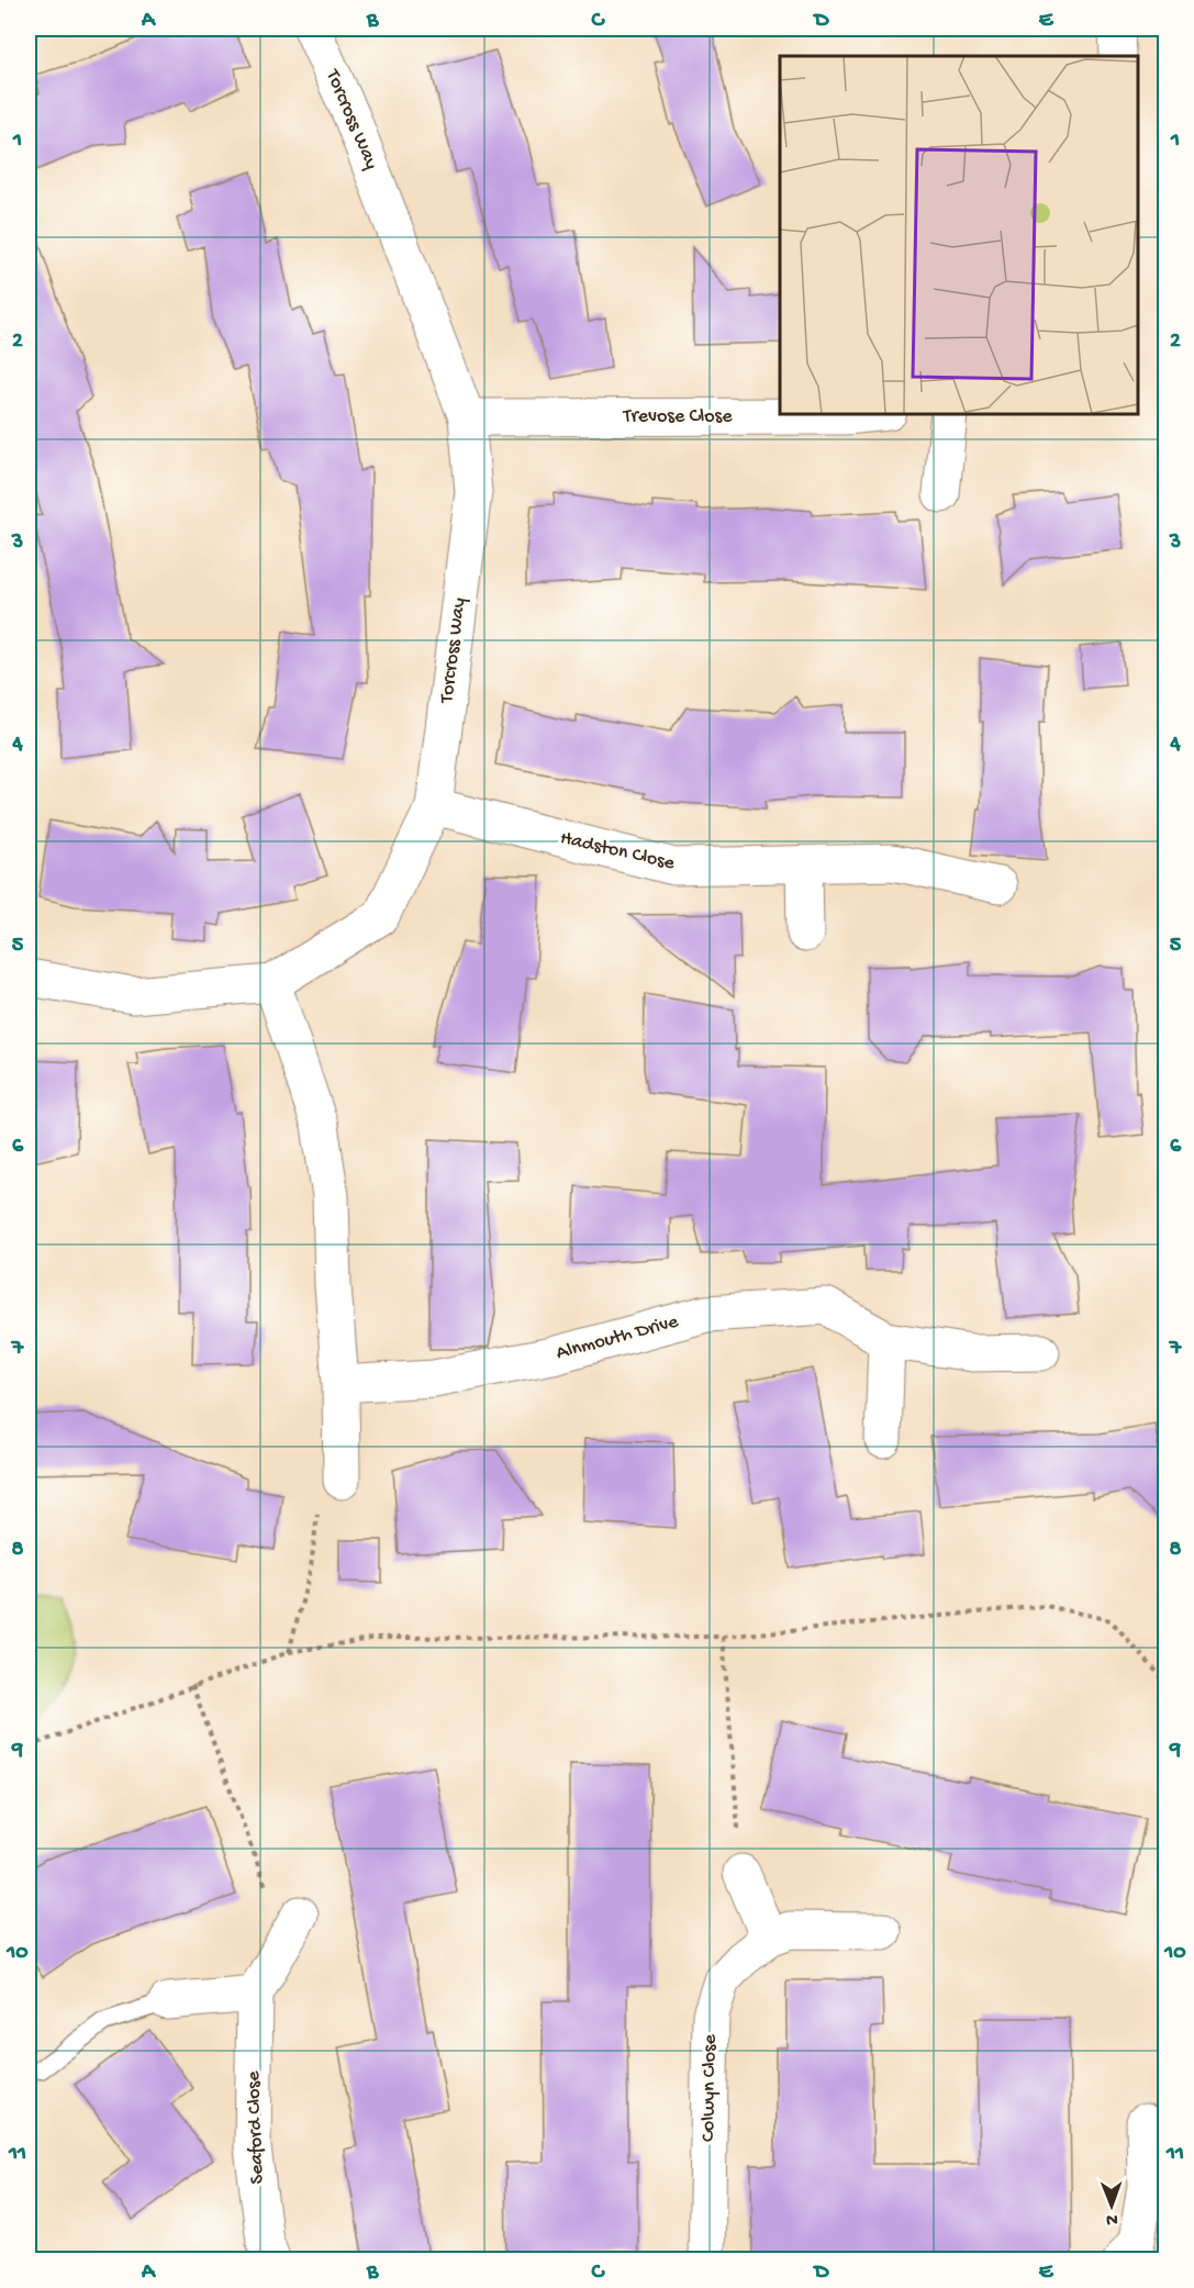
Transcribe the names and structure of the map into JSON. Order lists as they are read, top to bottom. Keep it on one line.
{"streets":{"street":["Torcross Way","Trevose Close","Hadston Close","Alnmouth Drive","Colwyn Close","Seaford Close"]},"crossings":[["Torcross Way","Trevose Close"],["Torcross Way","Hadston Close"]],"north":"bottom","grid":{"columns":["A","B","C","D","E"],"rows":["1","2","3","4","5","6","7","8","9","10","11"]}}
